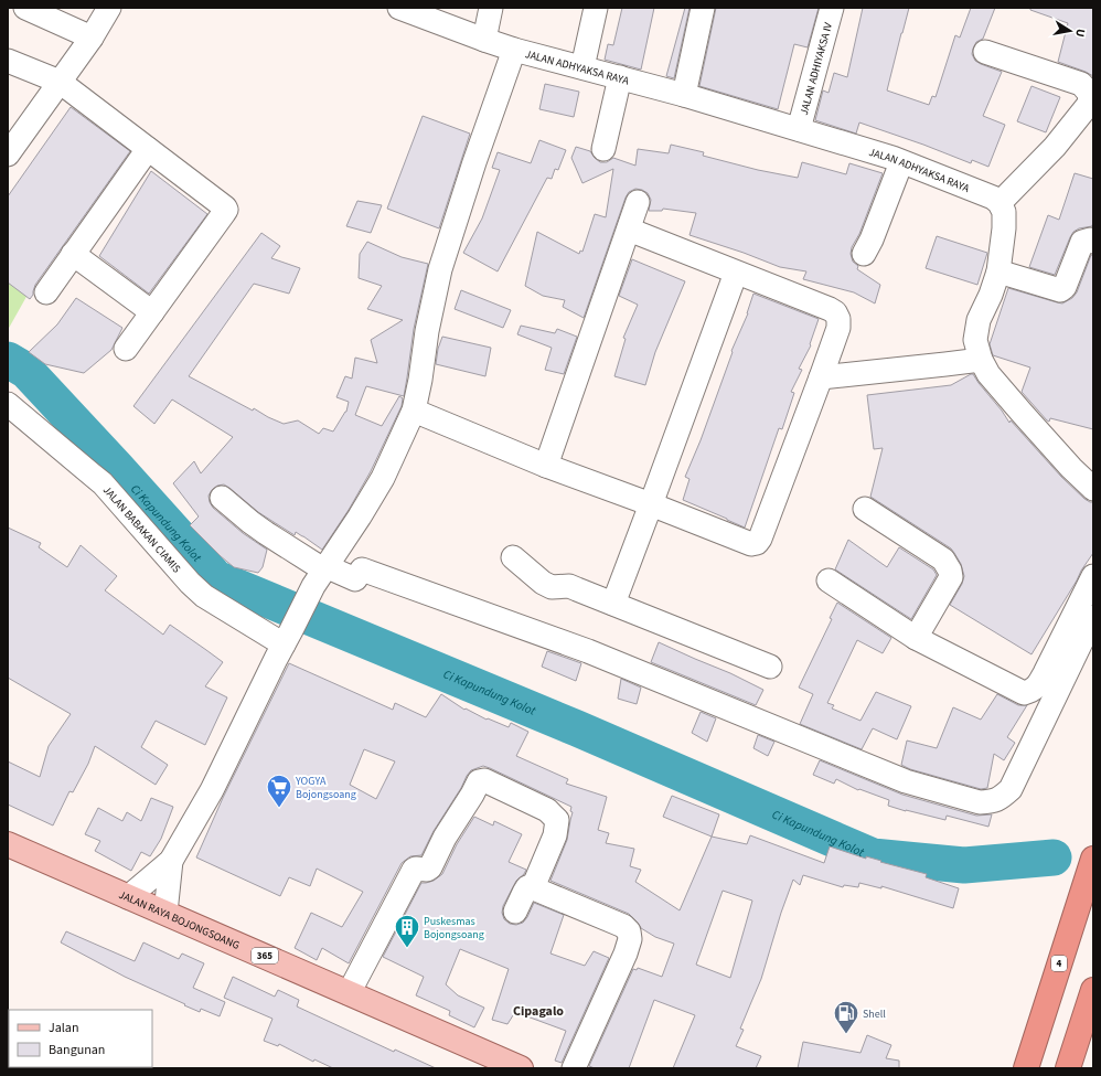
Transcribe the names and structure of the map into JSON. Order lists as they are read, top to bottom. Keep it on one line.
{"streets":{"highway":["4"],"main road":["JALAN RAYA BOJONGSOANG","365"],"street":["JALAN ADHYAKSA RAYA","JALAN ADHIYAKSA IV","JALAN BABAKAN CIAMIS"]},"crossings":[["JALAN ADHYAKSA RAYA","JALAN ADHIYAKSA IV"]],"districts":["Cipagalo"],"water":["Ci Kapundung Kolot"],"places":{"supermarket":["YOGYA Bojongsoang"],"building":["Puskesmas Bojongsoang"],"fuel station":["Shell"]},"legend":["Jalan","Bangunan"],"north":"right"}
